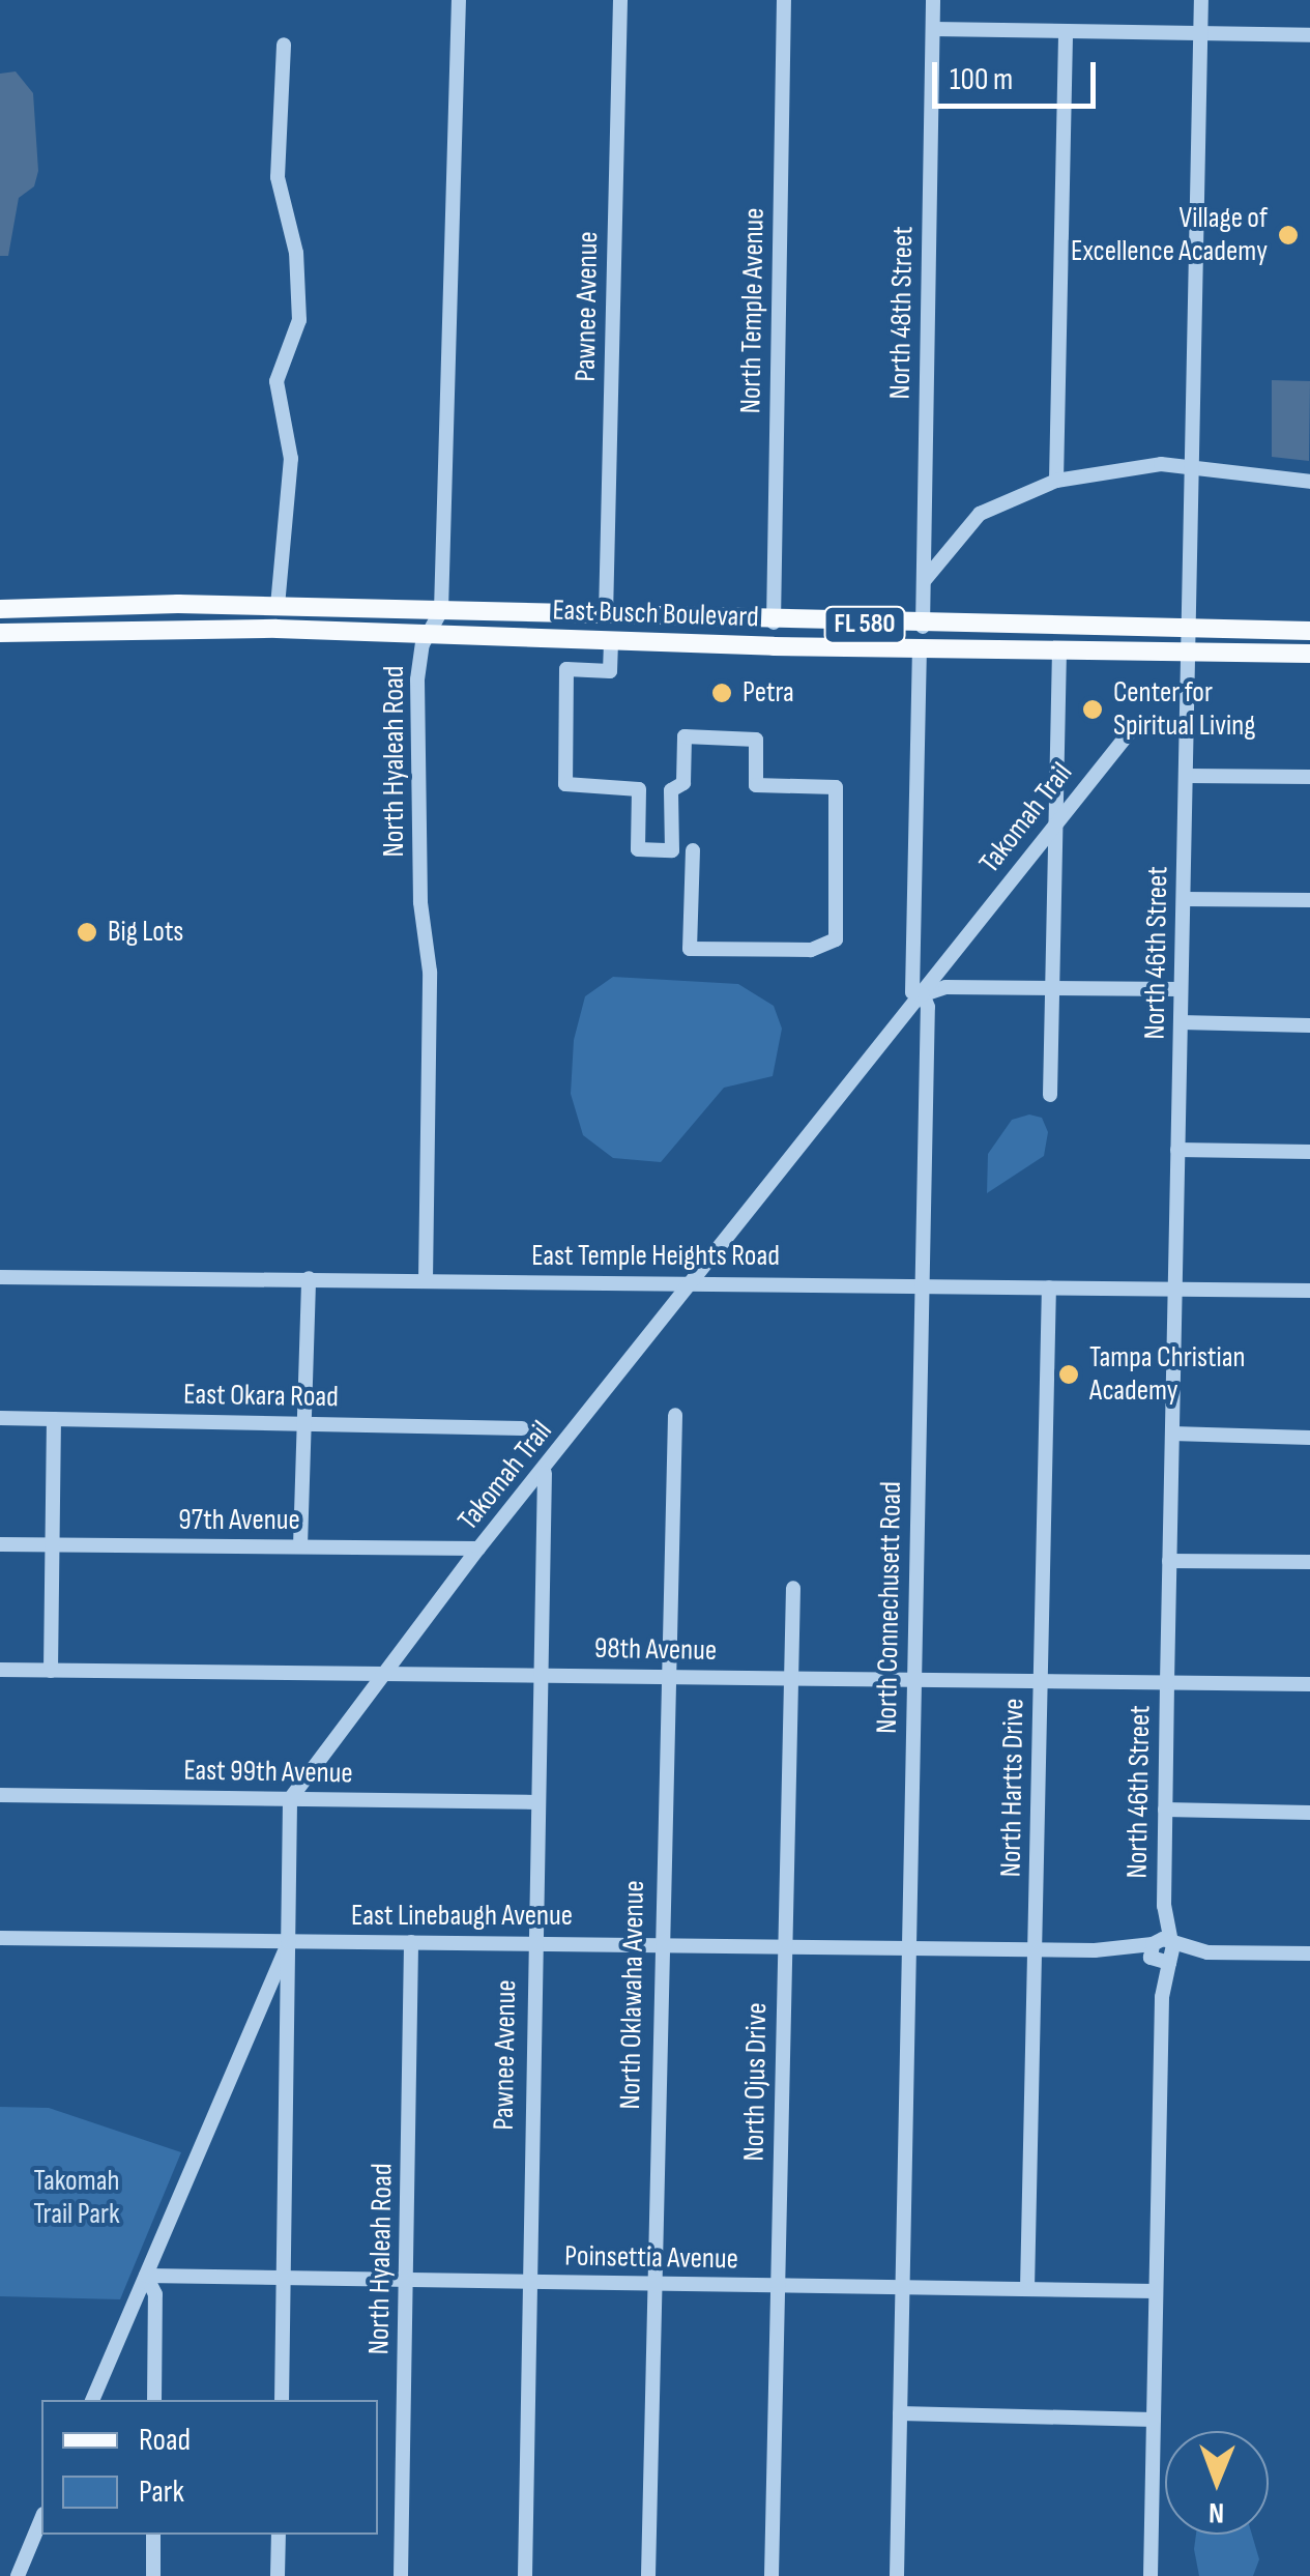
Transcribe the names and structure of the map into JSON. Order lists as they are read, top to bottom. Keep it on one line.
{"streets":{"main road":["East Busch Boulevard","FL 580"],"street":["Pawnee Avenue","North Temple Avenue","North 48th Street","North Hyaleah Road","Takomah Trail","North 46th Street","East Temple Heights Road","East Okara Road","97th Avenue","North Connechusett Road","98th Avenue","East 99th Avenue","North Hartts Drive","East Linebaugh Avenue","North Oklawaha Avenue","North Ojus Drive","Poinsettia Avenue"]},"crossings":[["Pawnee Avenue","East Busch Boulevard"],["Pawnee Avenue","Takomah Trail"],["Pawnee Avenue","98th Avenue"],["Pawnee Avenue","East 99th Avenue"],["Pawnee Avenue","East Linebaugh Avenue"],["Pawnee Avenue","Poinsettia Avenue"],["North Temple Avenue","East Busch Boulevard"],["North 48th Street","East Busch Boulevard"],["East Busch Boulevard","North Hyaleah Road"],["East Busch Boulevard","North 46th Street"],["East Busch Boulevard","North Connechusett Road"],["North Hyaleah Road","East Temple Heights Road"],["North Hyaleah Road","East Linebaugh Avenue"],["North Hyaleah Road","Poinsettia Avenue"],["Takomah Trail","North 46th Street"],["Takomah Trail","East Temple Heights Road"],["Takomah Trail","97th Avenue"],["Takomah Trail","North Connechusett Road"],["Takomah Trail","98th Avenue"],["Takomah Trail","East 99th Avenue"],["North 46th Street","East Temple Heights Road"],["North 46th Street","98th Avenue"],["North 46th Street","East Linebaugh Avenue"],["North 46th Street","Poinsettia Avenue"],["East Temple Heights Road","North Connechusett Road"],["East Temple Heights Road","North Hartts Drive"],["North Connechusett Road","98th Avenue"],["North Connechusett Road","East Linebaugh Avenue"],["North Connechusett Road","Poinsettia Avenue"],["98th Avenue","North Hartts Drive"],["98th Avenue","North Oklawaha Avenue"],["98th Avenue","North Ojus Drive"],["North Hartts Drive","East Linebaugh Avenue"],["North Hartts Drive","Poinsettia Avenue"],["East Linebaugh Avenue","North Oklawaha Avenue"],["East Linebaugh Avenue","North Ojus Drive"],["North Oklawaha Avenue","Poinsettia Avenue"],["North Ojus Drive","Poinsettia Avenue"]],"parks":["Takomah Trail Park"],"places":["Village of Excellence Academy","Petra","Center for Spiritual Living","Big Lots","Tampa Christian Academy"],"legend":["Road","Park"],"scale_bar":"100 m","north":"bottom"}
